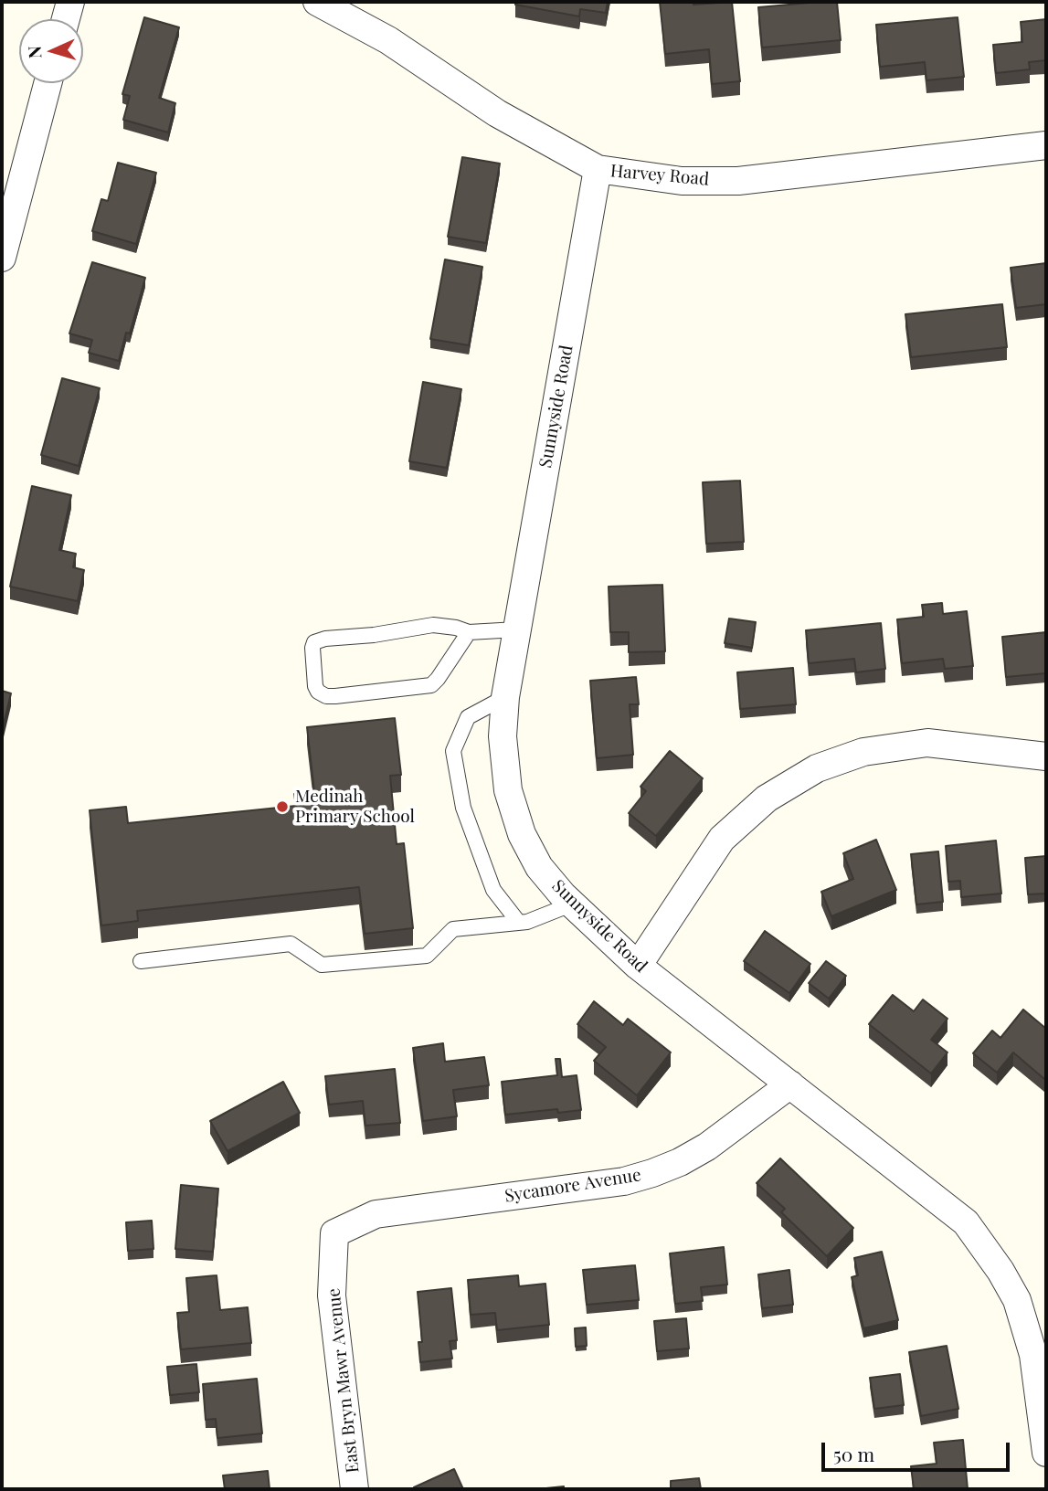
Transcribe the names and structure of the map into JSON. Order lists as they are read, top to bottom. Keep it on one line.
{"streets":{"street":["Harvey Road","Sunnyside Road","Sycamore Avenue","East Bryn Mawr Avenue"]},"crossings":[["Harvey Road","Sunnyside Road"],["Sunnyside Road","Sycamore Avenue"],["Sycamore Avenue","East Bryn Mawr Avenue"]],"places":["Medinah Primary School"],"scale_bar":"50 m","north":"left"}
